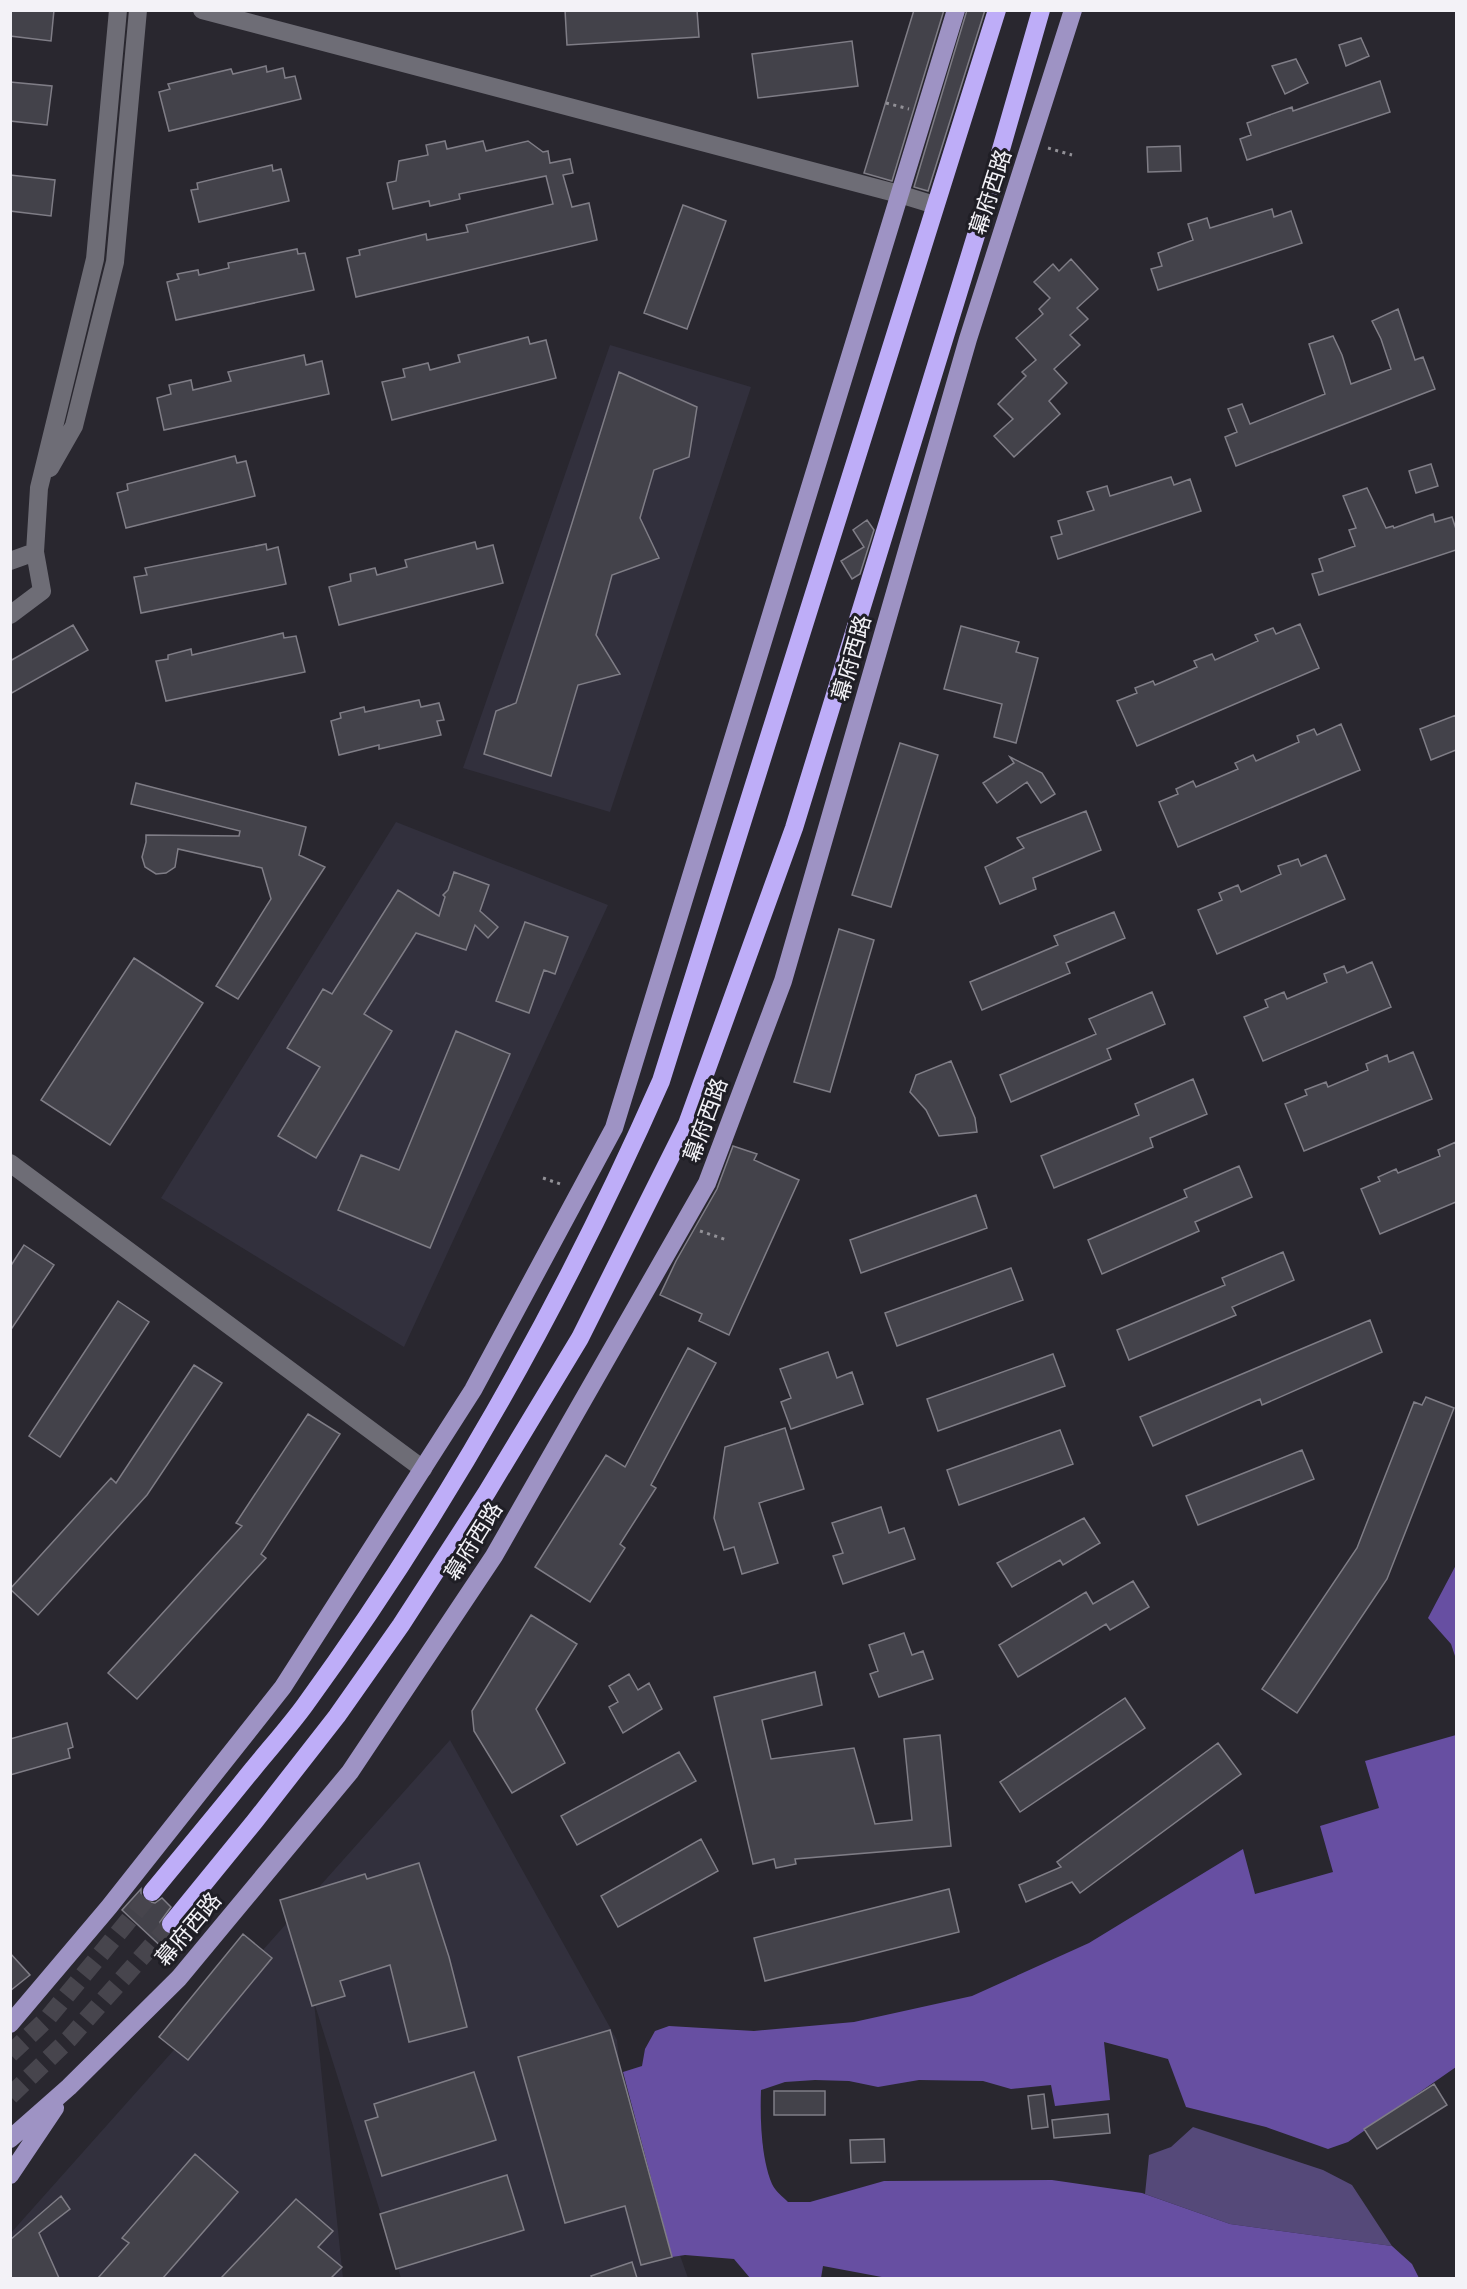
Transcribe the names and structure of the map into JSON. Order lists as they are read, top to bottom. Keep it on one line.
{"streets":{"highway":["幕府西路"]}}
